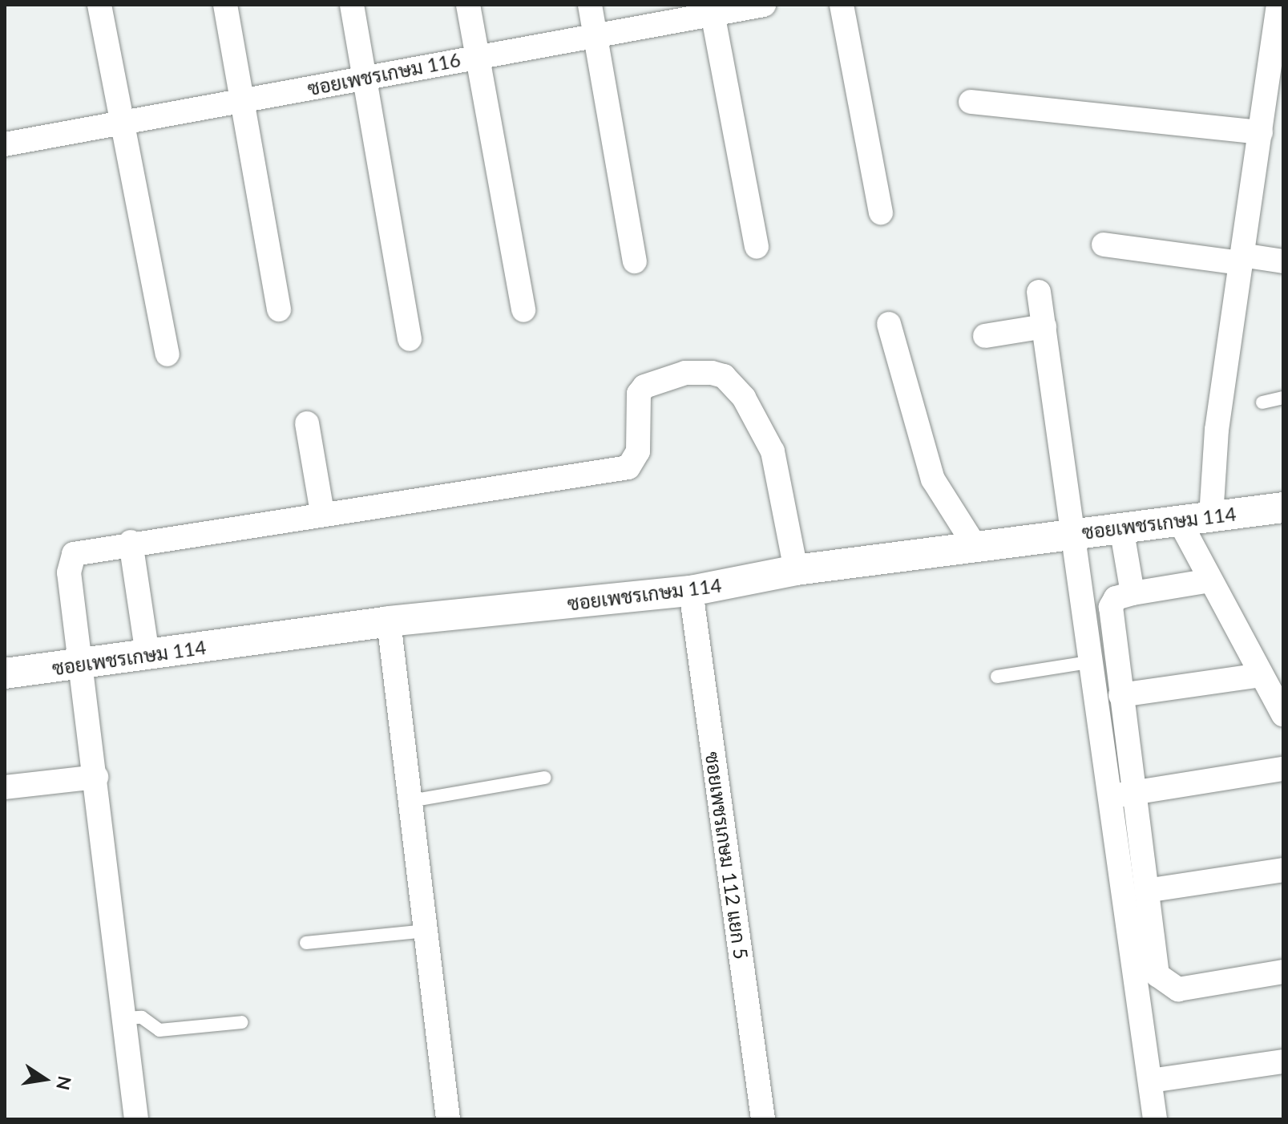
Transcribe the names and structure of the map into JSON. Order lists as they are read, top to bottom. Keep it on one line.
{"streets":{"street":["ซอยเพชรเกษม 116","ซอยเพชรเกษม 114","ซอยเพชรเกษม 112 แยก 5"]},"crossings":[["ซอยเพชรเกษม 114","ซอยเพชรเกษม 112 แยก 5"]],"north":"right"}
